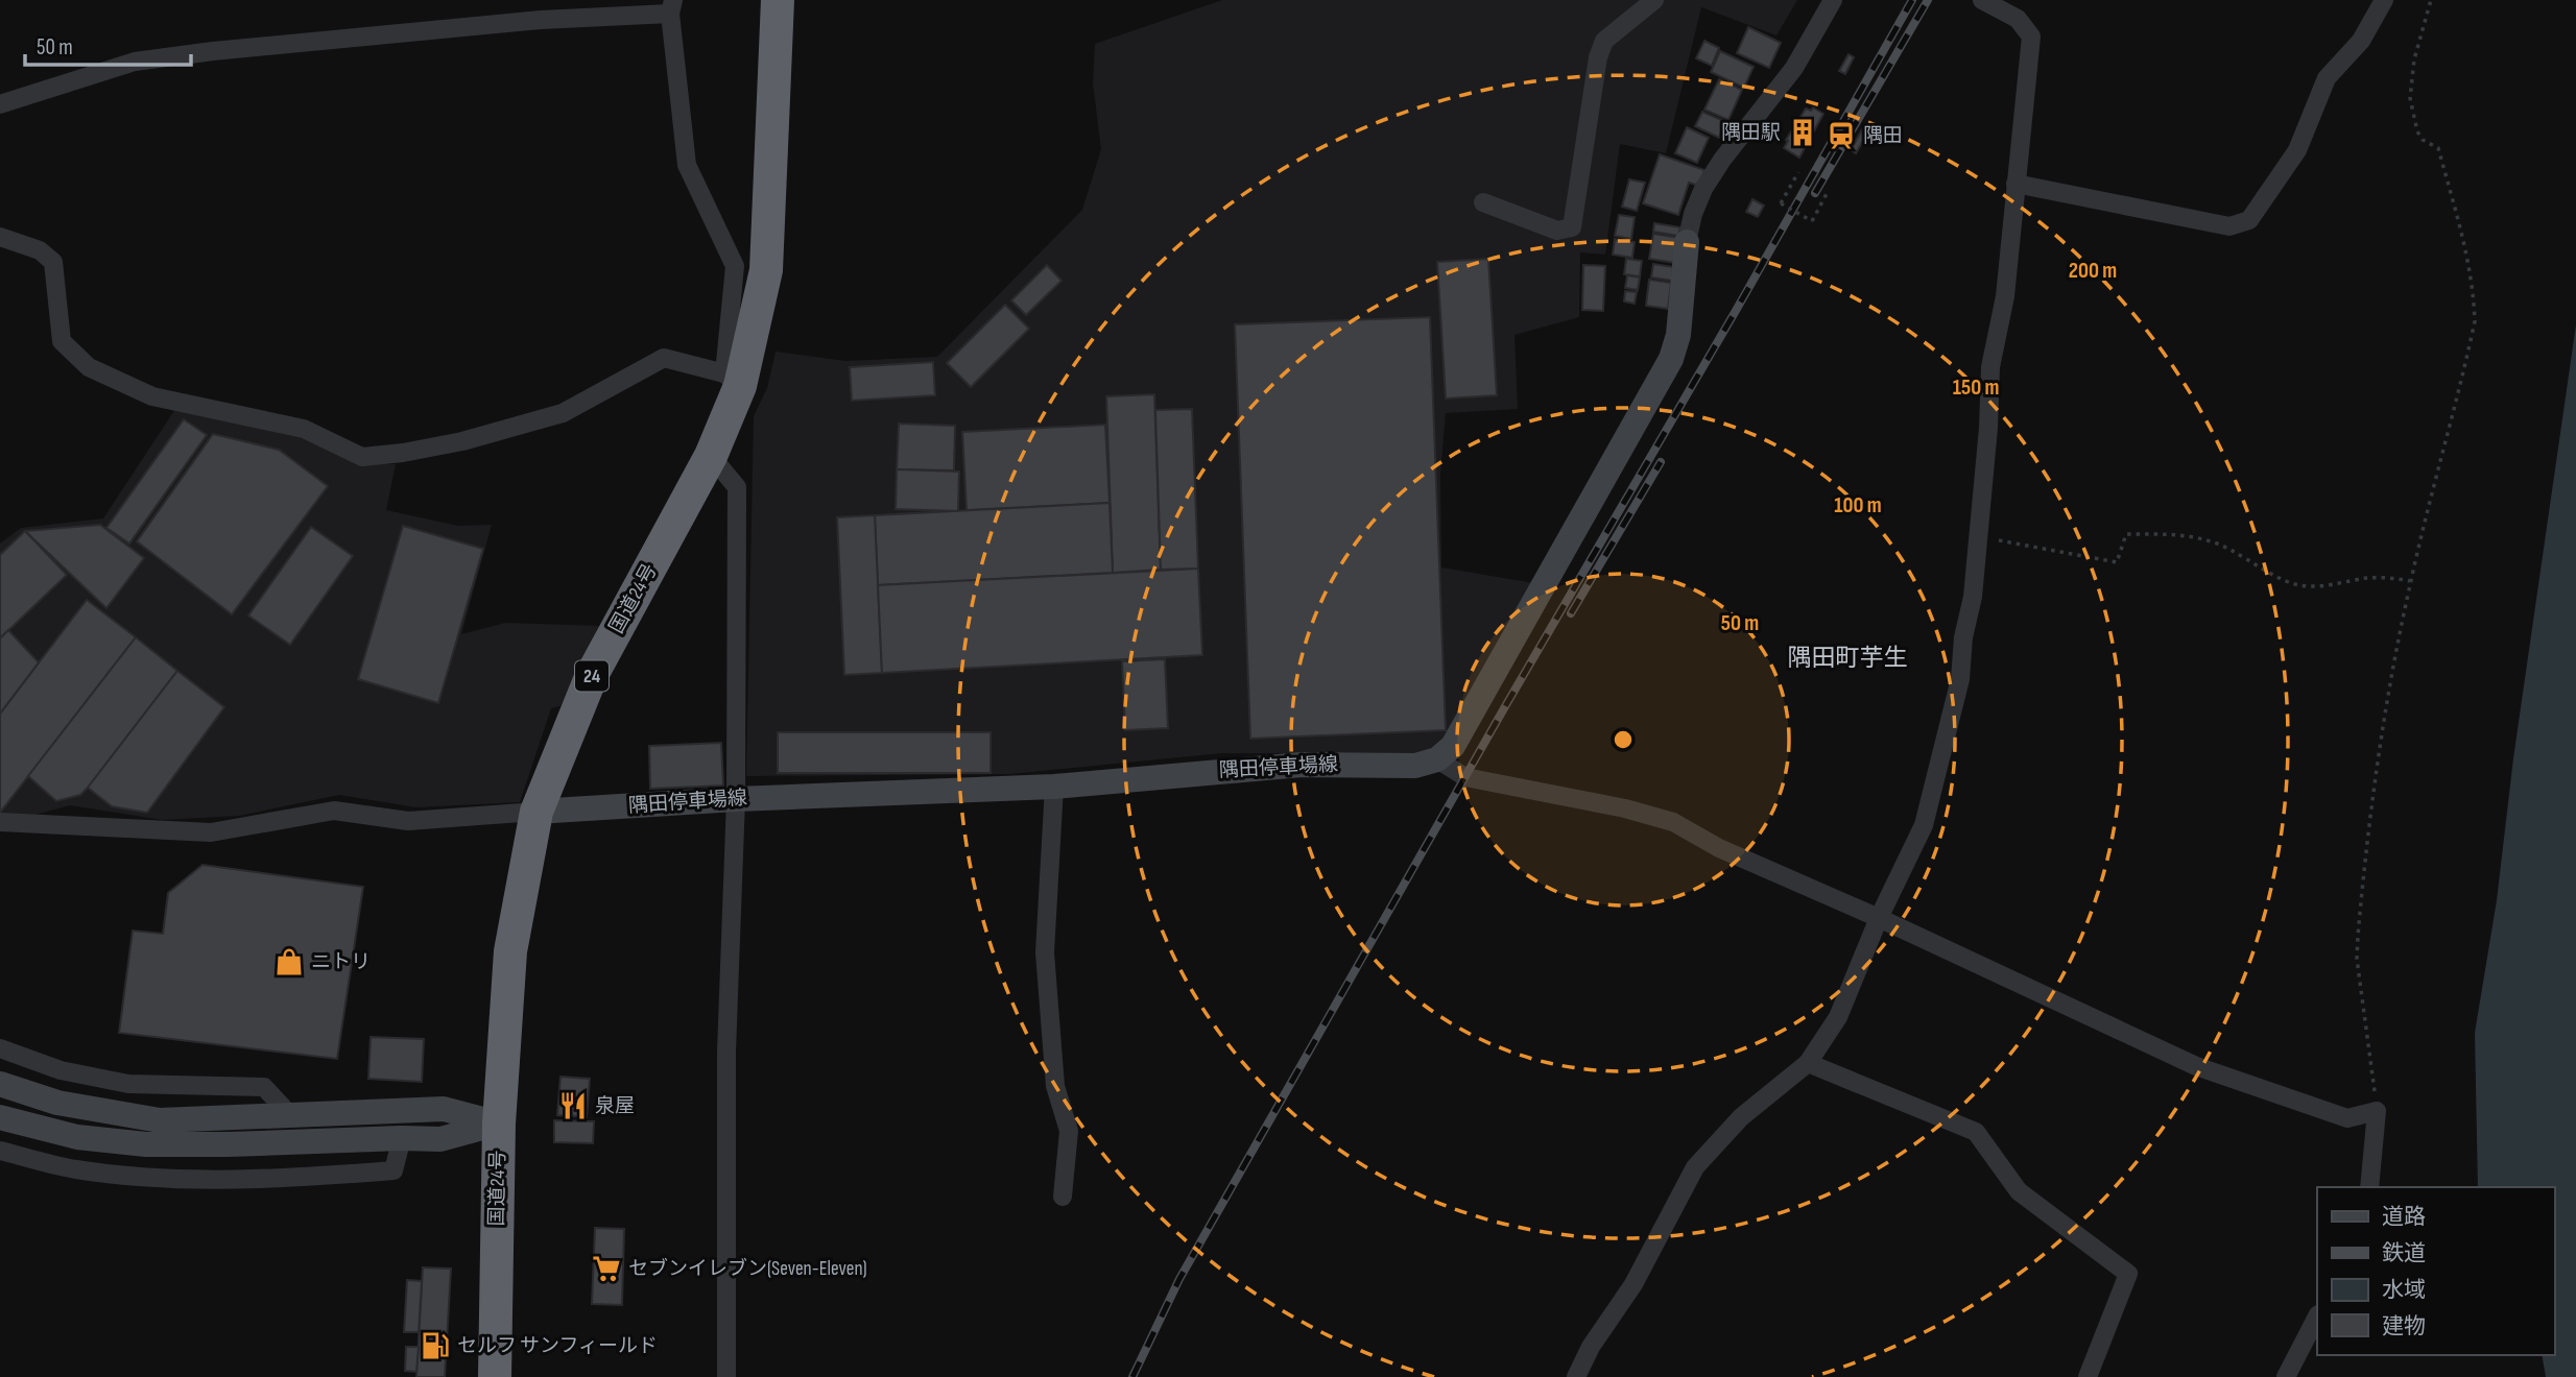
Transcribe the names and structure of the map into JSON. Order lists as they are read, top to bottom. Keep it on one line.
{"streets":{"highway":["国道24号","24"],"main road":["隅田停車場線"]},"crossings":[["国道24号","隅田停車場線"]],"districts":["隅田町芋生"],"places":{"building":["隅田駅"],"station":["隅田"],"shop":["ニトリ"],"restaurant":["泉屋"],"supermarket":["セブンイレブン(Seven-Eleven)"],"fuel station":["セルフ サンフィールド"]},"legend":["道路","鉄道","水域","建物"],"scale_bar":"50 m","rings":["200 m","150 m","100 m","50 m"]}
